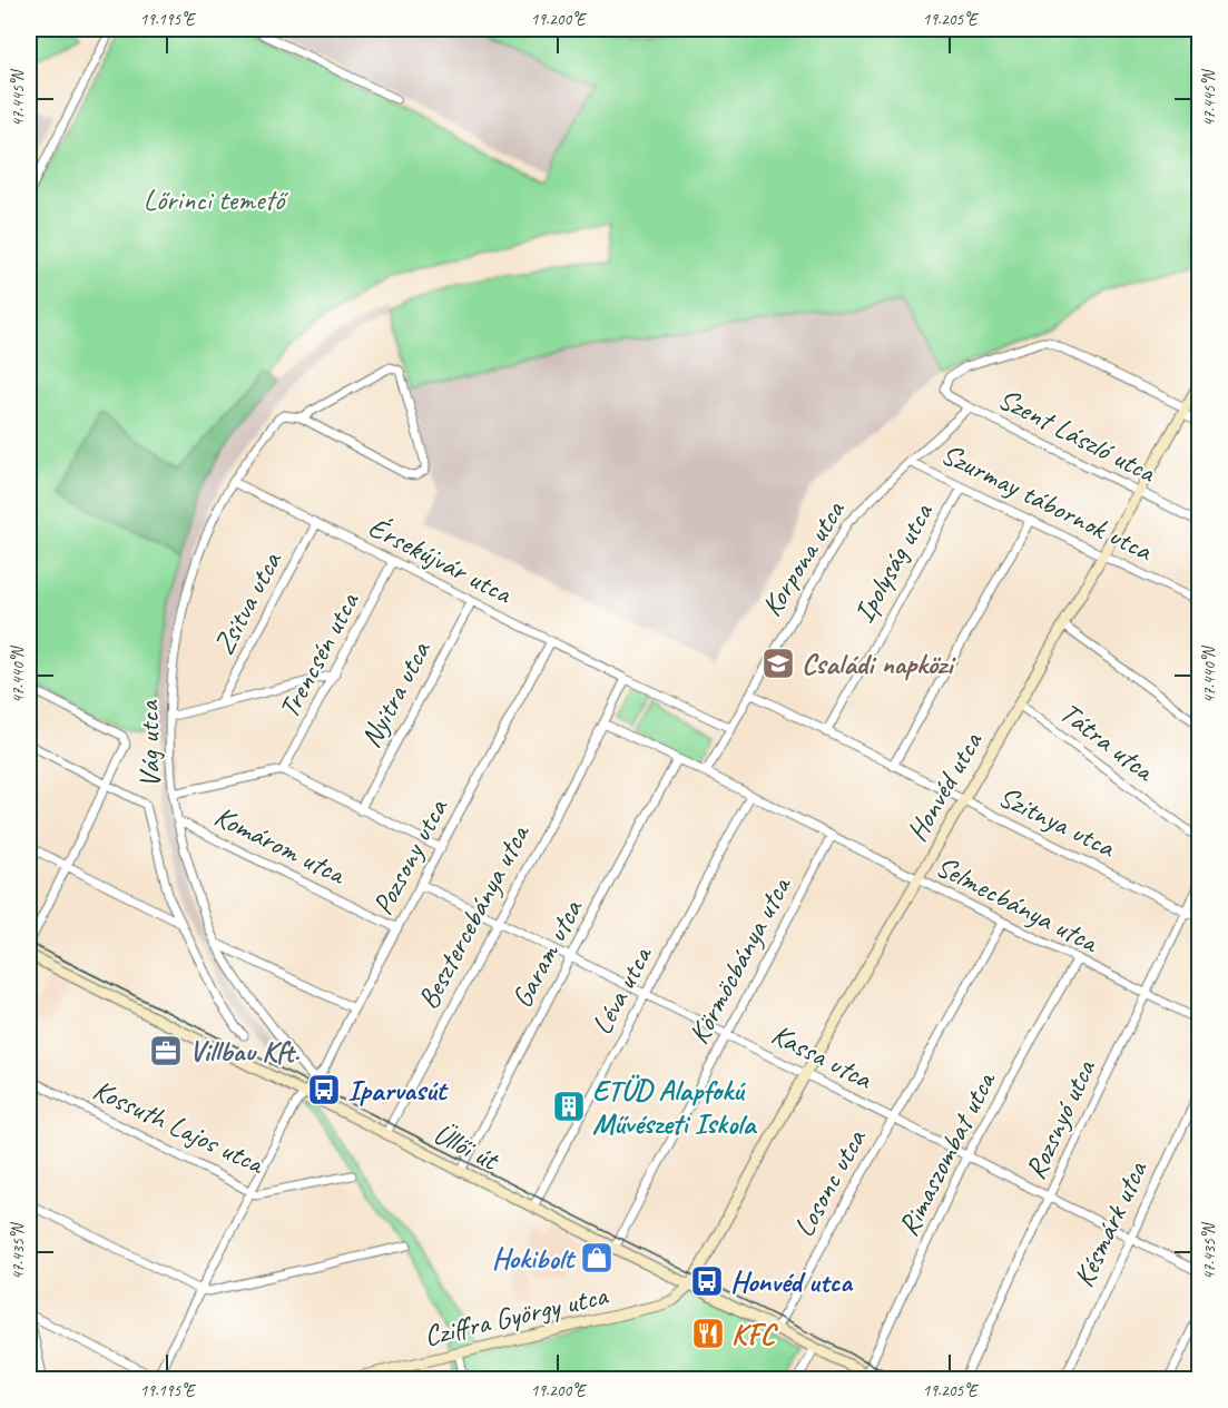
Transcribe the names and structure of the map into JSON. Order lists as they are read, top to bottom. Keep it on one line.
{"streets":{"street":["Szent László utca","Szurmay tábornok utca","Korpona utca","Érsekújvár utca","Ipolyság utca","Zsitva utca","Trencsén utca","Nyitra utca","Tátra utca","Vág utca","Honvéd utca","Szitnya utca","Komárom utca","Pozsony utca","Selmecbánya utca","Besztercebánya utca","Garam utca","Körmöcbánya utca","Léva utca","Kassa utca","Rozsnyó utca","Kossuth Lajos utca","Üllői út","Rimaszombat utca","Losonc utca","Késmárk utca","Cziffra György utca"]},"crossings":[["Szent László utca","Korpona utca"],["Szent László utca","Honvéd utca"],["Szurmay tábornok utca","Korpona utca"],["Szurmay tábornok utca","Ipolyság utca"],["Szurmay tábornok utca","Honvéd utca"],["Korpona utca","Érsekújvár utca"],["Korpona utca","Szitnya utca"],["Korpona utca","Selmecbánya utca"],["Érsekújvár utca","Zsitva utca"],["Érsekújvár utca","Trencsén utca"],["Érsekújvár utca","Nyitra utca"],["Érsekújvár utca","Vág utca"],["Érsekújvár utca","Pozsony utca"],["Érsekújvár utca","Besztercebánya utca"],["Ipolyság utca","Szitnya utca"],["Tátra utca","Honvéd utca"],["Vág utca","Komárom utca"],["Vág utca","Pozsony utca"],["Honvéd utca","Szitnya utca"],["Honvéd utca","Selmecbánya utca"],["Honvéd utca","Kassa utca"],["Honvéd utca","Üllői út"],["Honvéd utca","Cziffra György utca"],["Szitnya utca","Rozsnyó utca"],["Komárom utca","Pozsony utca"],["Pozsony utca","Kassa utca"],["Pozsony utca","Kossuth Lajos utca"],["Pozsony utca","Üllői út"],["Selmecbánya utca","Besztercebánya utca"],["Selmecbánya utca","Garam utca"],["Selmecbánya utca","Körmöcbánya utca"],["Selmecbánya utca","Léva utca"],["Selmecbánya utca","Rozsnyó utca"],["Selmecbánya utca","Rimaszombat utca"],["Selmecbánya utca","Losonc utca"],["Besztercebánya utca","Kassa utca"],["Besztercebánya utca","Üllői út"],["Garam utca","Kassa utca"],["Garam utca","Üllői út"],["Körmöcbánya utca","Kassa utca"],["Körmöcbánya utca","Üllői út"],["Léva utca","Kassa utca"],["Léva utca","Üllői út"],["Kassa utca","Rozsnyó utca"],["Kassa utca","Rimaszombat utca"],["Kassa utca","Losonc utca"],["Kassa utca","Késmárk utca"],["Üllői út","Rimaszombat utca"],["Üllői út","Losonc utca"],["Üllői út","Cziffra György utca"]],"parks":["Lőrinci temető"],"places":{"school or university":["Családi napközi"],"office":["Villbau Kft."],"bus stop":["Iparvasút","Honvéd utca"],"building":["ETÜD Alapfokú Művészeti Iskola"],"shop":["Hokibolt"],"restaurant":["KFC"]},"coordinates":["19.195°E","19.200°E","19.205°E","47.445°N","47.440°N","47.435°N"]}
